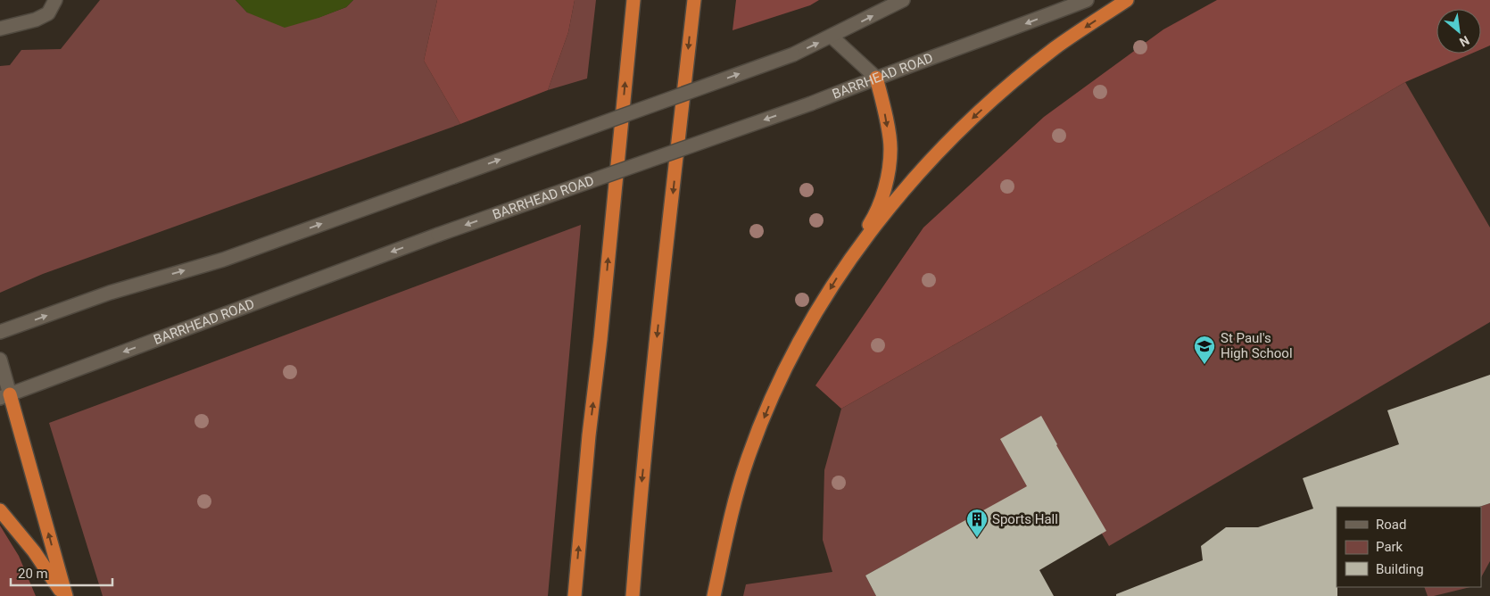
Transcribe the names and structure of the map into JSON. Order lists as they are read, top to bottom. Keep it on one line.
{"streets":{"main road":["BARRHEAD ROAD"]},"places":{"school or university":["St Paul's High School"],"building":["Sports Hall"]},"legend":["Road","Park","Building"],"scale_bar":"20 m","north":"bottom right"}
